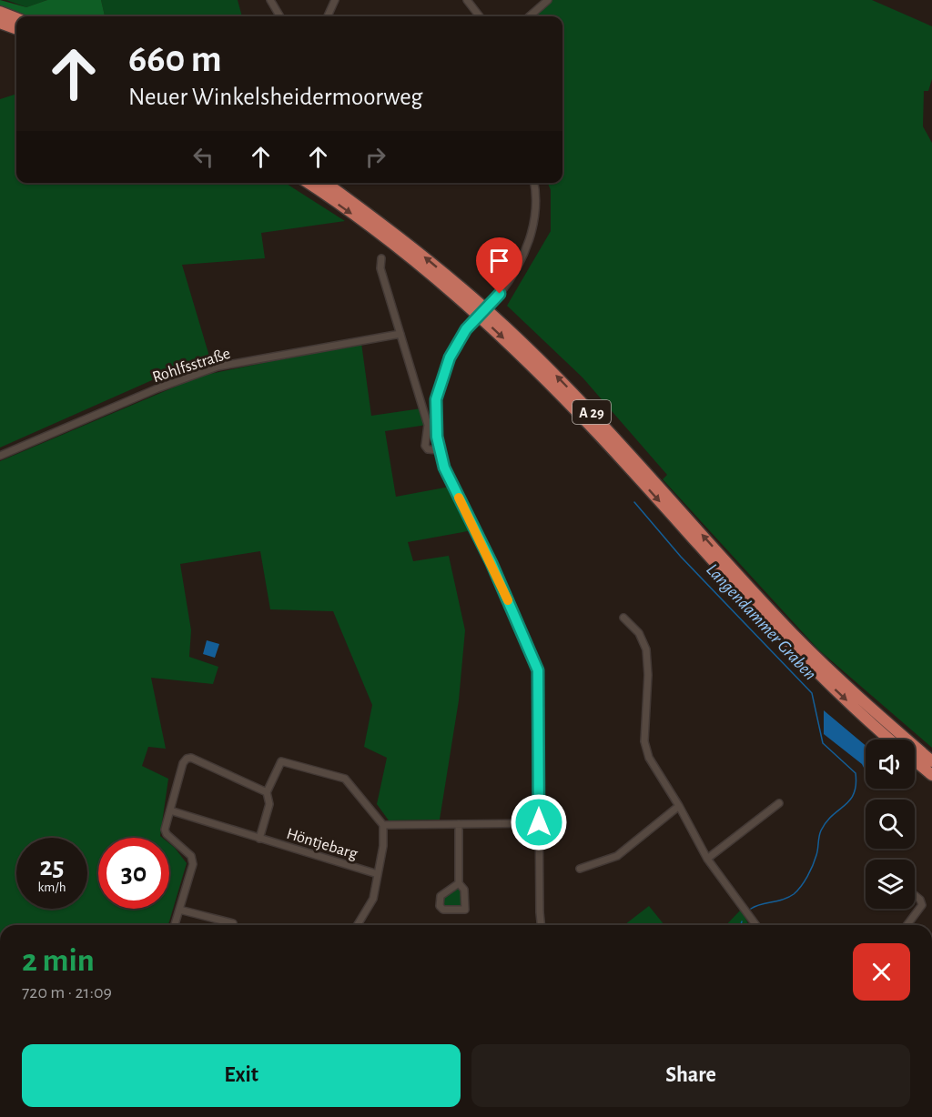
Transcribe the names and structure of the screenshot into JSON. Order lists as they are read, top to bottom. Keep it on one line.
{"streets":{"highway":["A 29"],"street":["Rohlfsstraße","Höntjebarg"]},"water":["Langendammer Graben"],"page":{"turn":["660 m","Neuer Winkelsheidermoorweg"],"speed":"25 km/h","limit":"30","heading":["2 min","720 m · 21:09"],"buttons":["Exit","Share"]}}
